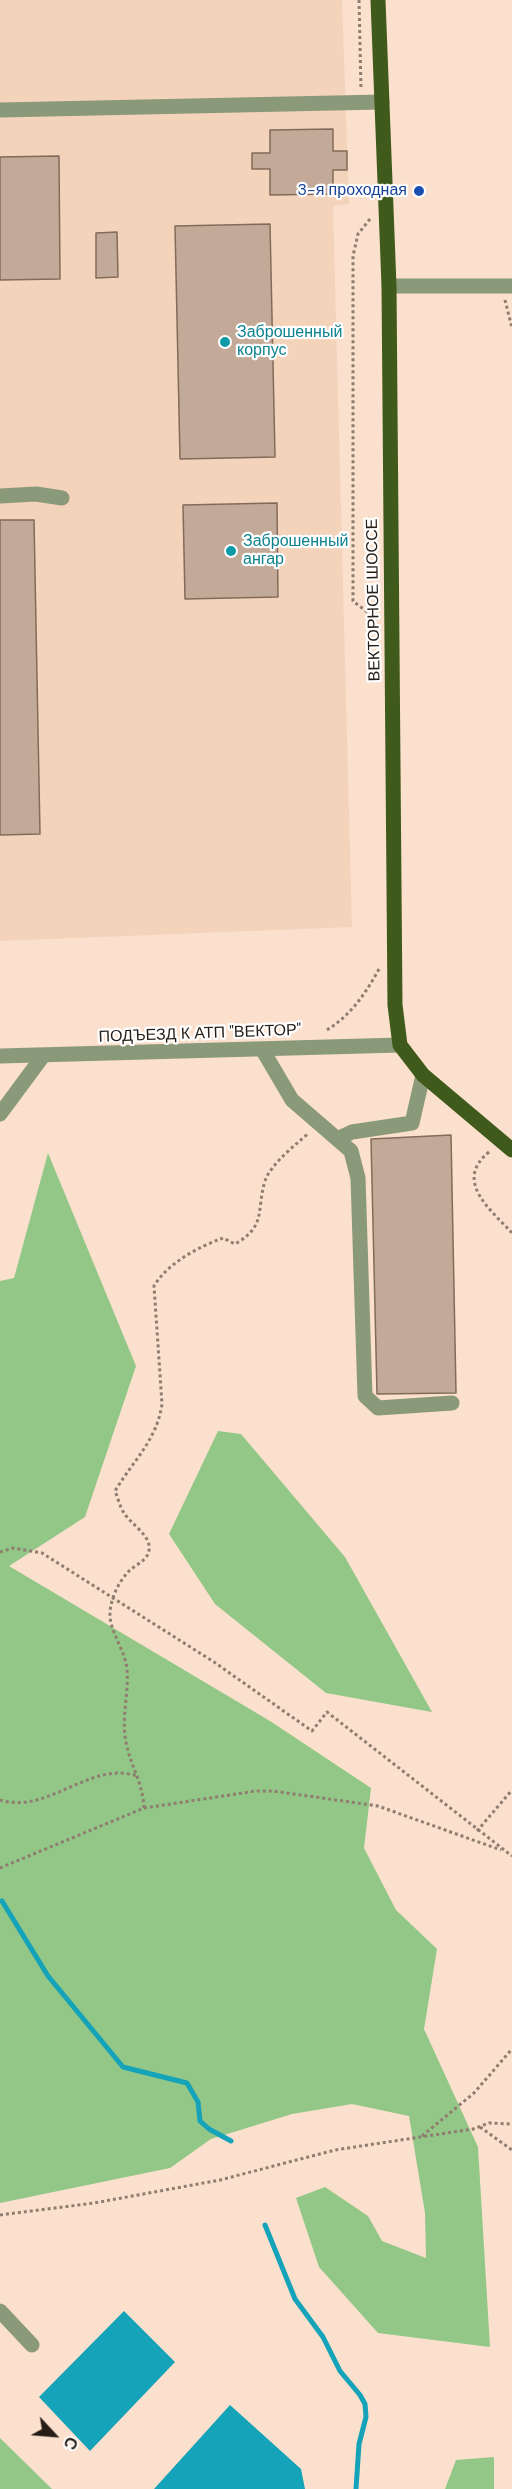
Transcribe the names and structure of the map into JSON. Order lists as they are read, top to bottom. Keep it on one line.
{"streets":{"main road":["ВЕКТОРНОЕ ШОССЕ"],"street":["ПОДЪЕЗД К АТП \"ВЕКТОР\""]},"crossings":[["ВЕКТОРНОЕ ШОССЕ","ПОДЪЕЗД К АТП \"ВЕКТОР\""]],"places":["3-я проходная","Заброшенный корпус","Заброшенный ангар"],"north":"bottom right"}
